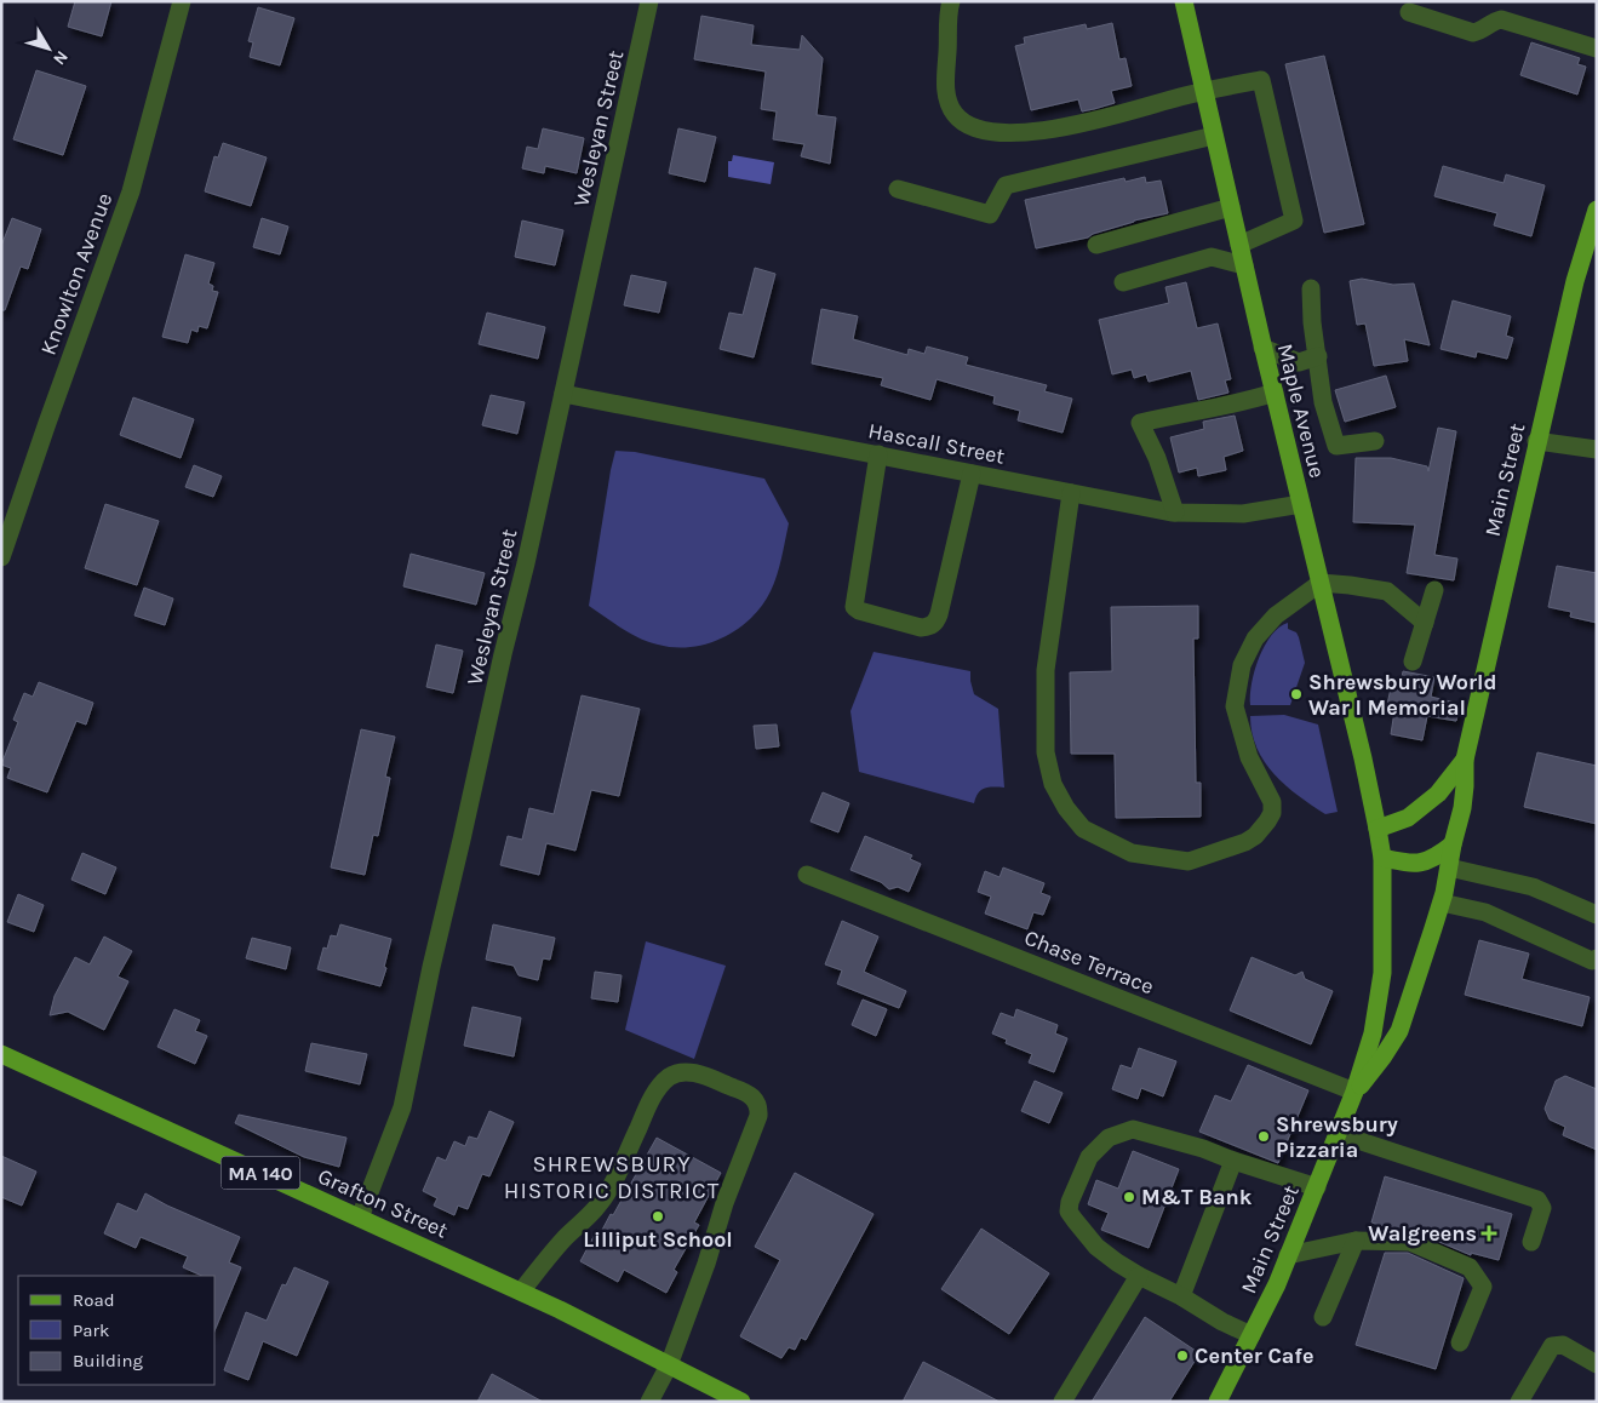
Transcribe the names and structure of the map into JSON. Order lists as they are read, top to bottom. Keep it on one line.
{"streets":{"main road":["Maple Avenue","Main Street","MA 140","Grafton Street"],"street":["Wesleyan Street","Knowlton Avenue","Hascall Street","Chase Terrace"]},"crossings":[["Wesleyan Street","Hascall Street"],["Wesleyan Street","Grafton Street"],["Maple Avenue","Hascall Street"],["Maple Avenue","Main Street"],["Main Street","Chase Terrace"]],"districts":["SHREWSBURY HISTORIC DISTRICT"],"places":{"other":["Shrewsbury World War I Memorial","Shrewsbury Pizzaria","M&T Bank","Lilliput School","Center Cafe"],"health":["Walgreens"]},"legend":["Road","Park","Building"],"north":"bottom right"}
